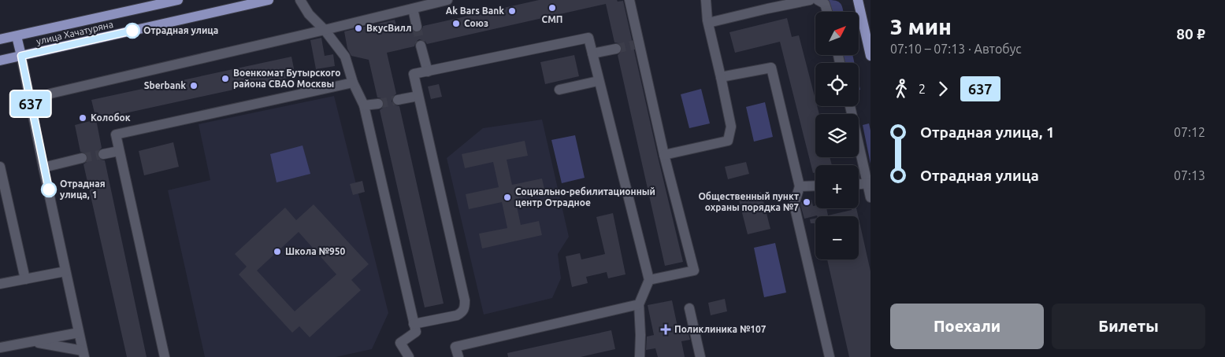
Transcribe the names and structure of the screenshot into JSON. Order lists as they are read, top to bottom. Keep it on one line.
{"streets":{"main road":["улица Хачатуряна"]},"places":{"other":["СМП","Ak Bars Bank","Союз","ВкусВилл","Отрадная улица","Военкомат Бутырского района СВАО Москвы","Sberbank","Колобок","Отрадная улица, 1","Социально-ребилитационный центр Отрадное","Общественный пункт охраны порядка №7","Школа №950"],"health":["Поликлиника №107"]},"lines":["bus line 637"],"north":"top right","page":{"on_map":"637","heading":["3 мин","07:10 – 07:13 · Автобус","80 ₽"],"map_buttons":["+","−"],"legs":["2","637"],"list":[{"name":"Отрадная улица, 1","value":"07:12"},{"name":"Отрадная улица","value":"07:13"}],"buttons":["Поехали","Билеты"]}}
